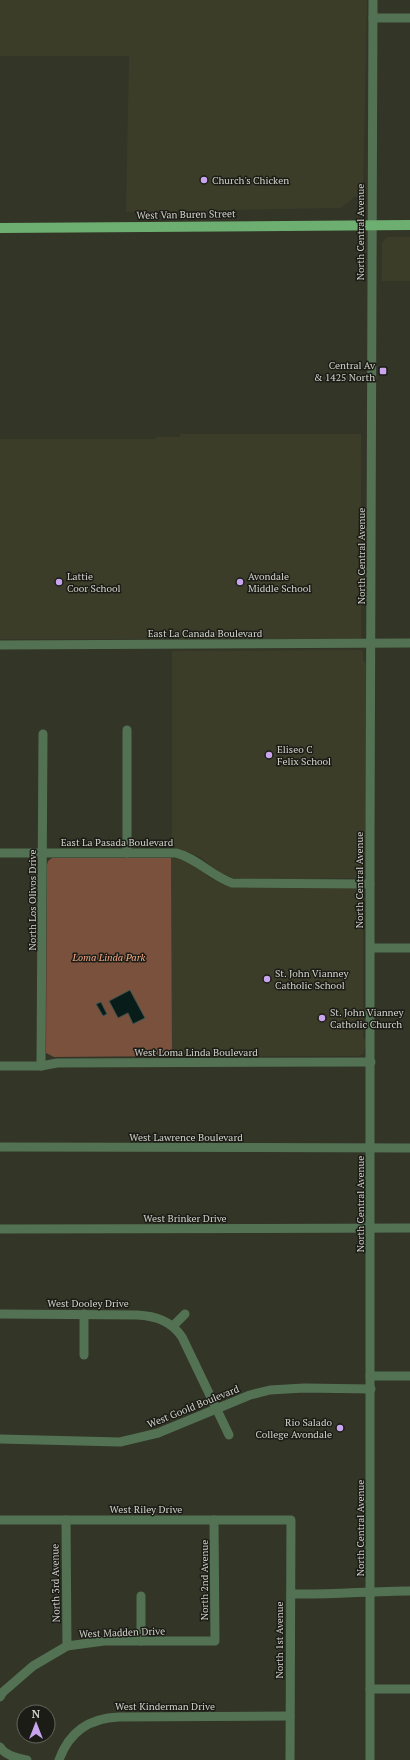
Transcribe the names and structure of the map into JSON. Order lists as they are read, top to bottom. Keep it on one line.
{"streets":{"main road":["West Van Buren Street"],"street":["North Central Avenue","East La Canada Boulevard","East La Pasada Boulevard","North Los Olivos Drive","West Loma Linda Boulevard","West Lawrence Boulevard","West Brinker Drive","West Dooley Drive","West Goold Boulevard","West Riley Drive","North 2nd Avenue","North 3rd Avenue","West Madden Drive","North 1st Avenue","West Kinderman Drive"]},"crossings":[["West Van Buren Street","North Central Avenue"],["North Central Avenue","East La Canada Boulevard"],["North Central Avenue","East La Pasada Boulevard"],["North Central Avenue","West Loma Linda Boulevard"],["North Central Avenue","West Lawrence Boulevard"],["North Central Avenue","West Brinker Drive"],["North Central Avenue","West Goold Boulevard"],["East La Pasada Boulevard","North Los Olivos Drive"],["North Los Olivos Drive","West Loma Linda Boulevard"],["West Riley Drive","North 2nd Avenue"],["West Riley Drive","North 3rd Avenue"],["West Riley Drive","North 1st Avenue"],["North 2nd Avenue","West Madden Drive"],["North 3rd Avenue","West Madden Drive"],["North 1st Avenue","West Kinderman Drive"]],"parks":["Loma Linda Park"],"places":{"other":["Church's Chicken","Lattie Coor School","Avondale Middle School","Eliseo C Felix School","St. John Vianney Catholic School","St. John Vianney Catholic Church","Rio Salado College Avondale"],"transit":["Central Av & 1425 North"]},"north":"top"}
